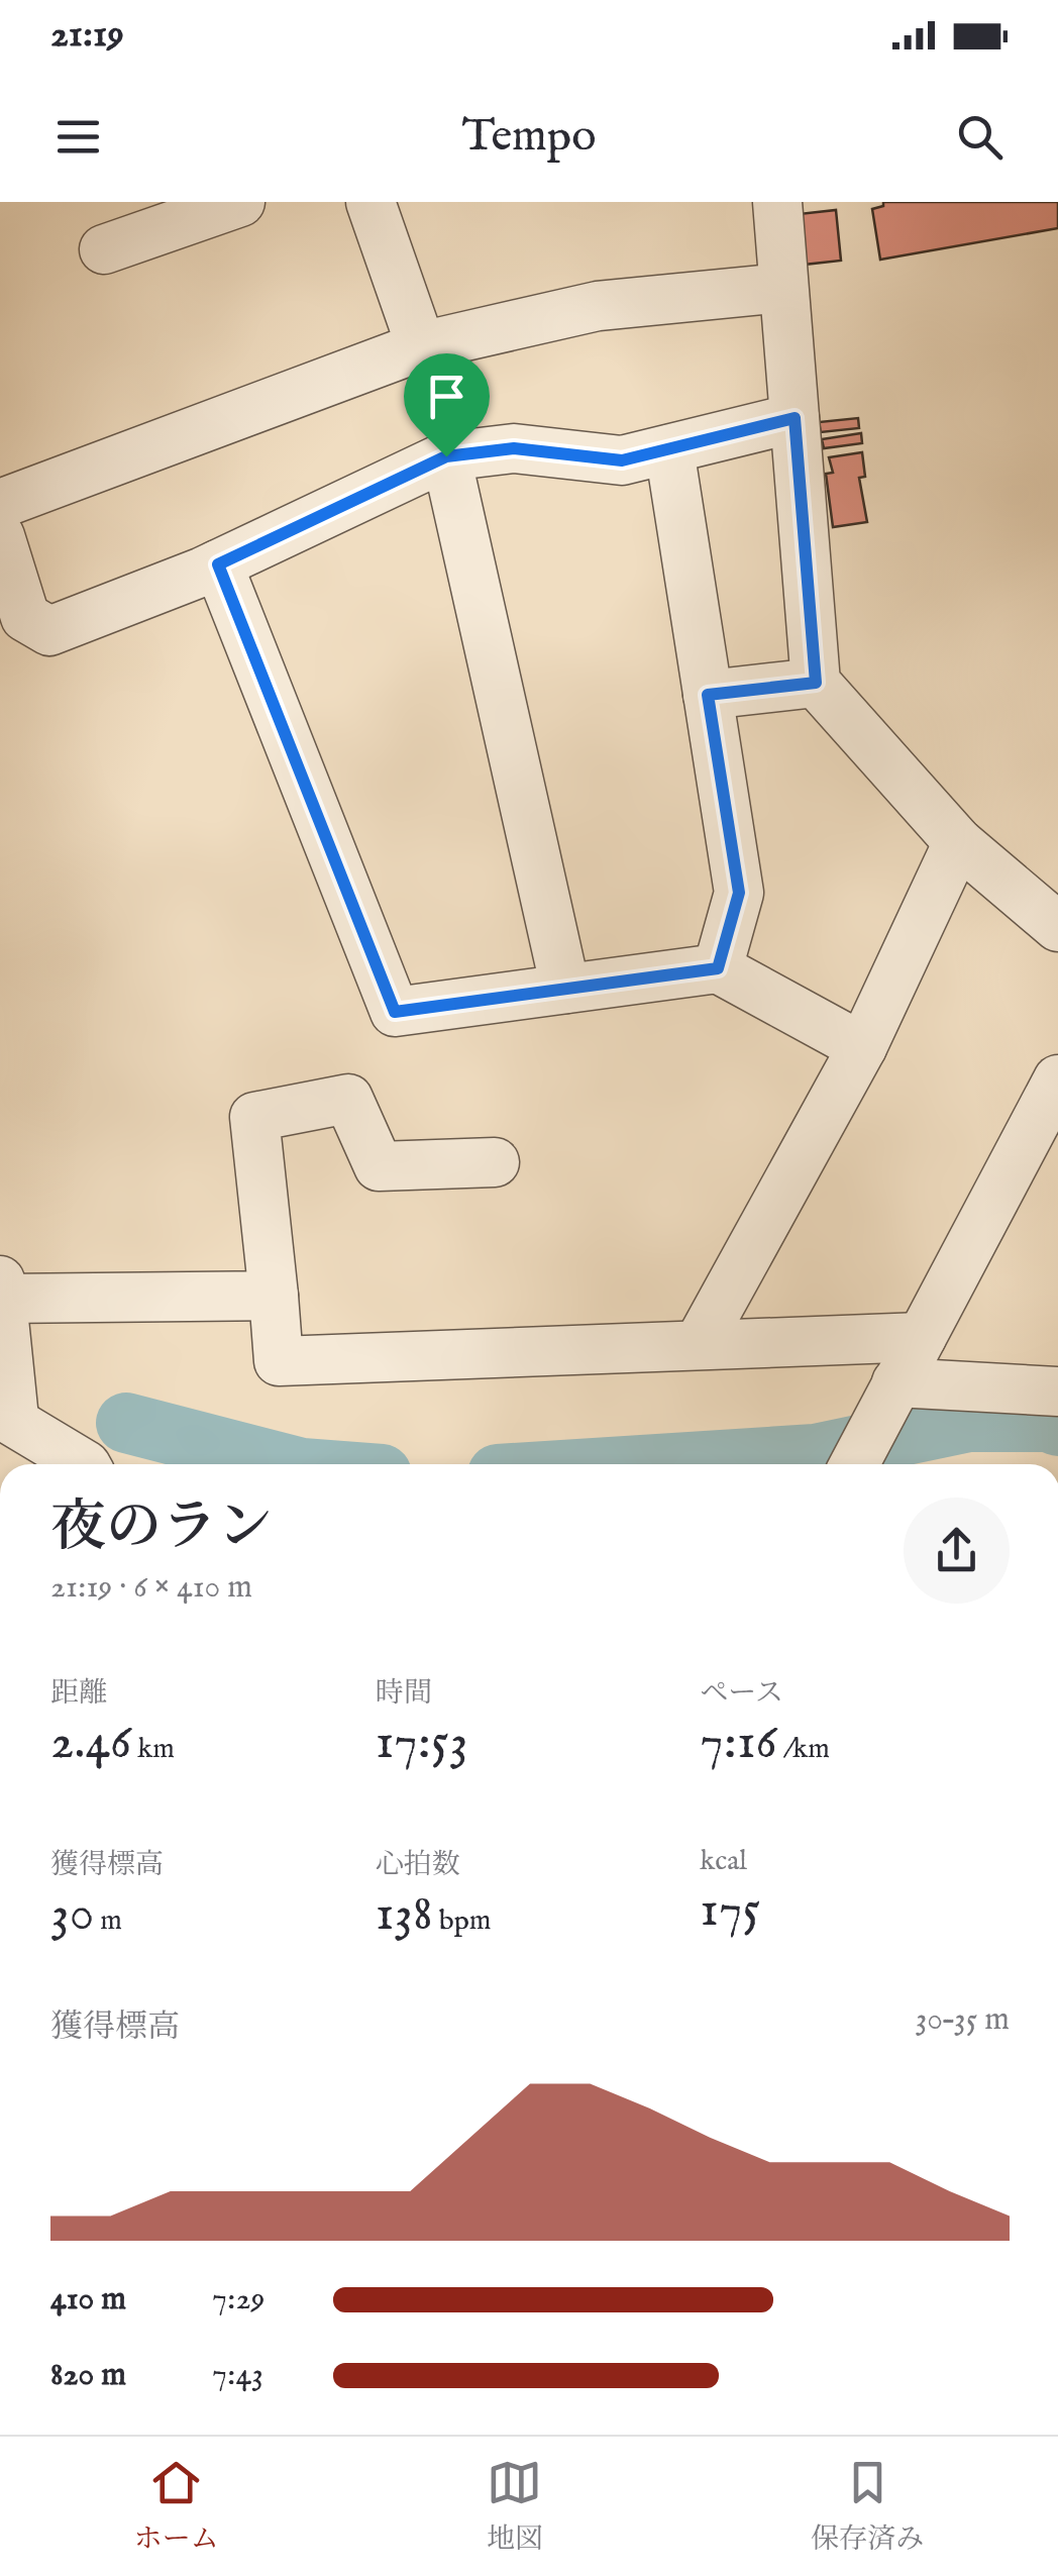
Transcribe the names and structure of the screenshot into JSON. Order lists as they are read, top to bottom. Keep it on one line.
{"page":{"status":"21:19","header":"Tempo","heading":["夜のラン","21:19 · 6 × 410 m"],"stats":[["距離","2.46 km"],["時間","17:53"],["ペース","7:16 /km"],["獲得標高","30 m"],["心拍数","138 bpm"],["kcal","175"]],"chart":["獲得標高","30–35 m"],"list":[{"name":"410 m","note":"7:29"},{"name":"820 m","note":"7:43"}],"tabs":["ホーム","地図","保存済み"]}}
